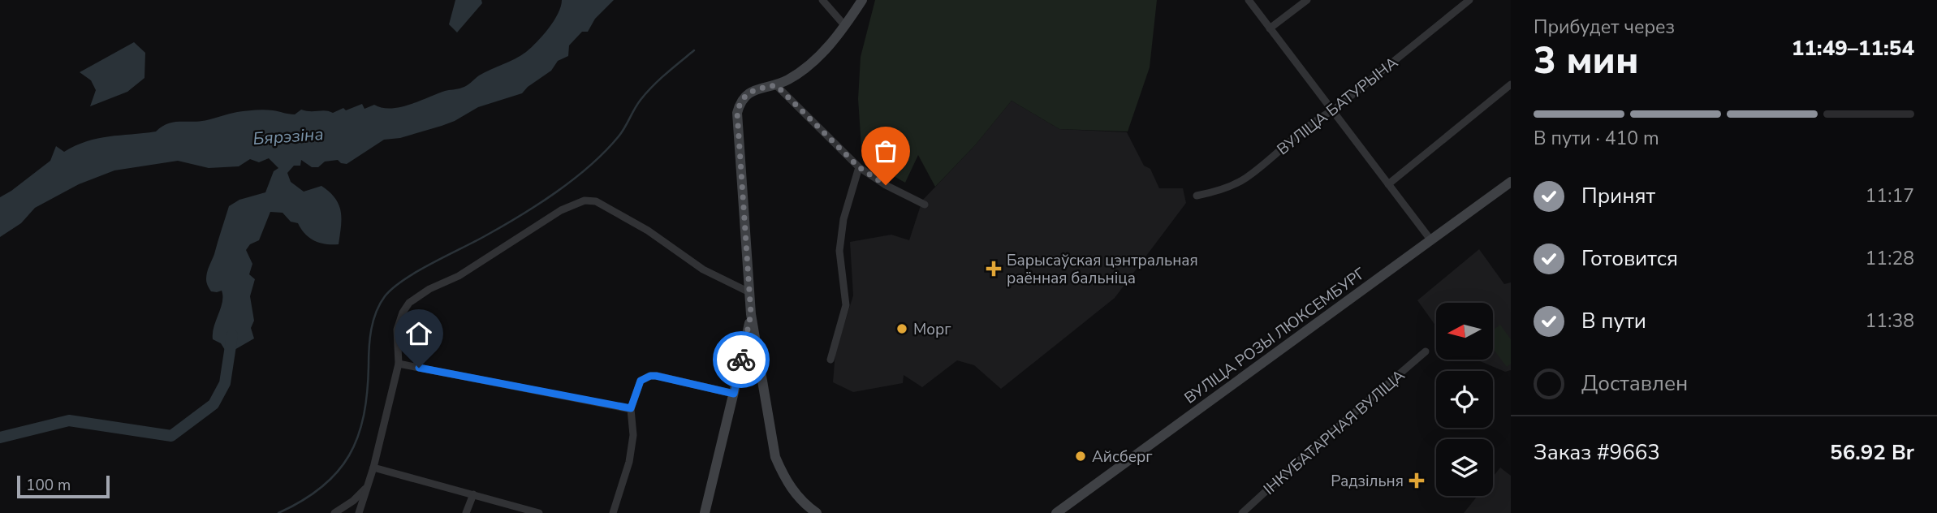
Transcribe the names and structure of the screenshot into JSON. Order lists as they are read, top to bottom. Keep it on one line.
{"streets":{"street":["ВУЛІЦА БАТУРЫНА","ВУЛІЦА РОЗЫ ЛЮКСЕМБУРГ","ІНКУБАТАРНАЯ ВУЛІЦА"]},"water":["Бярэзіна"],"places":{"health":["Барысаўская цэнтральная раённая бальніца","Радзільня"],"other":["Морг","Айсберг"]},"scale_bar":"100 m","north":"left","page":{"heading":["3 мин","Прибудет через","11:49–11:54"],"panel":["Заказ #9663","56.92 Br"],"bar":"В пути · 410 m","list":[["Принят","11:17"],["Готовится","11:28"],["В пути","11:38"],"Доставлен"],"scale":"100 m"}}
